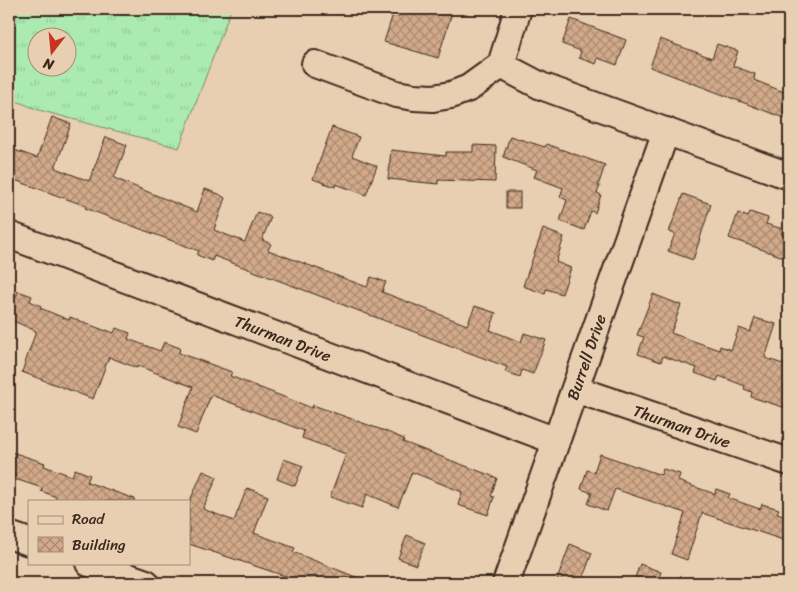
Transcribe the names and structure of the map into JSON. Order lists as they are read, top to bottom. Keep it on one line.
{"streets":{"street":["Thurman Drive","Burrell Drive"]},"crossings":[["Thurman Drive","Burrell Drive"]],"legend":["Road","Building"],"north":"bottom"}
